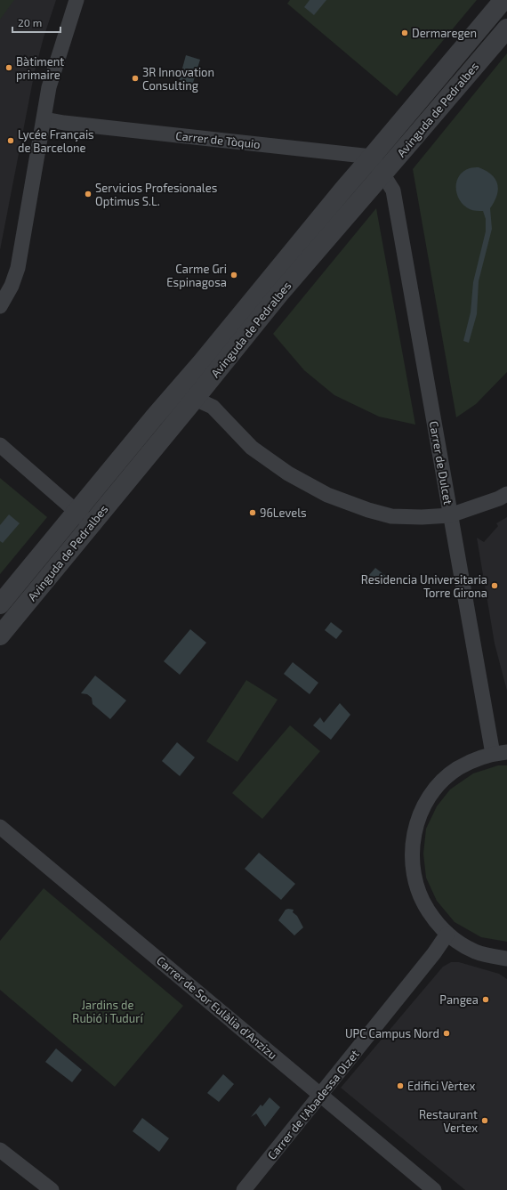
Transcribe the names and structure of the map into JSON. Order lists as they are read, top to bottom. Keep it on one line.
{"streets":{"street":["Avinguda de Pedralbes","Carrer de Tòquio","Carrer de Dulcet","Carrer de Sor Eulàlia d'Anzizu","Carrer de l'Abadessa Olzet"]},"crossings":[["Avinguda de Pedralbes","Carrer de Tòquio"],["Avinguda de Pedralbes","Carrer de Dulcet"],["Carrer de Sor Eulàlia d'Anzizu","Carrer de l'Abadessa Olzet"]],"parks":["Jardins de Rubió i Tudurí"],"places":["Dermaregen","Bàtiment primaire","3R Innovation Consulting","Lycée Français de Barcelone","Servicios Profesionales Optimus S.L.","Carme Gri Espinagosa","96Levels","Residencia Universitaria Torre Girona","Pangea","UPC Campus Nord","Edifici Vèrtex","Restaurant Vertex"],"scale_bar":"20 m"}
